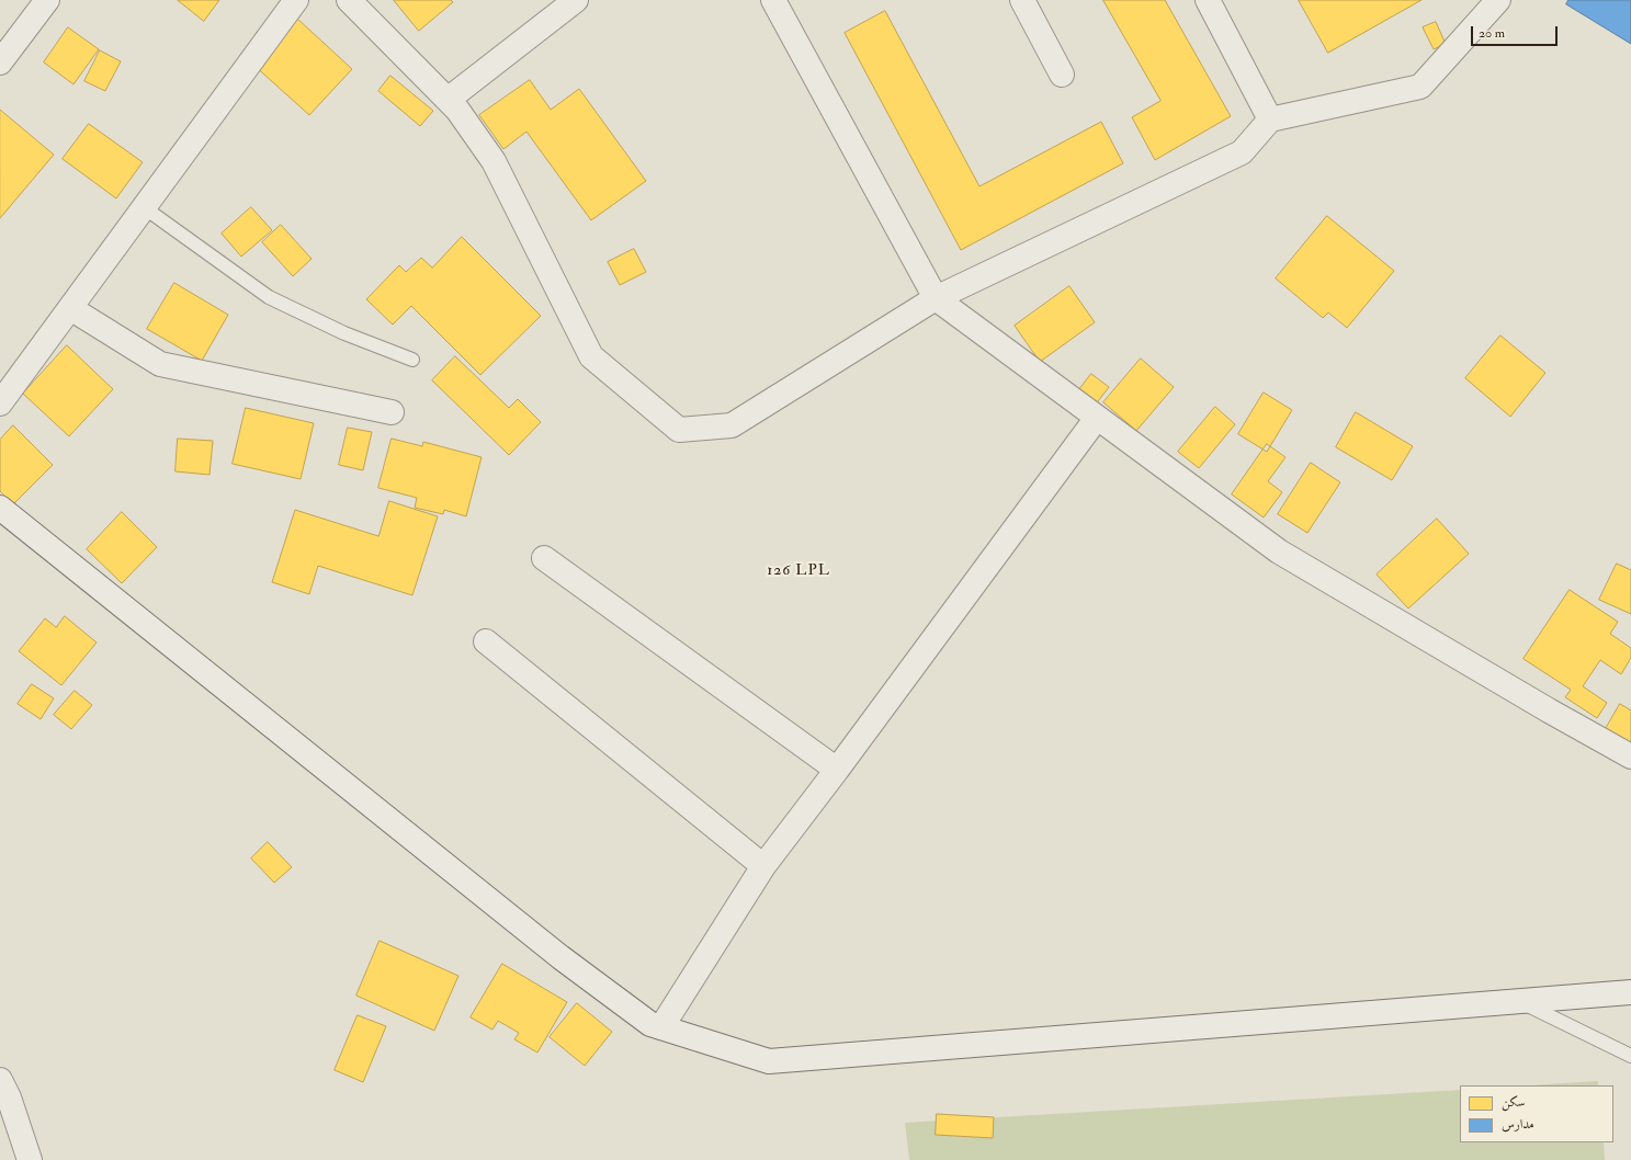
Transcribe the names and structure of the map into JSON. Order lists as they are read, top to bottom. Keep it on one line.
{"districts":["126 LPL"],"legend":["سكن","مدارس"],"scale_bar":"20 m"}
